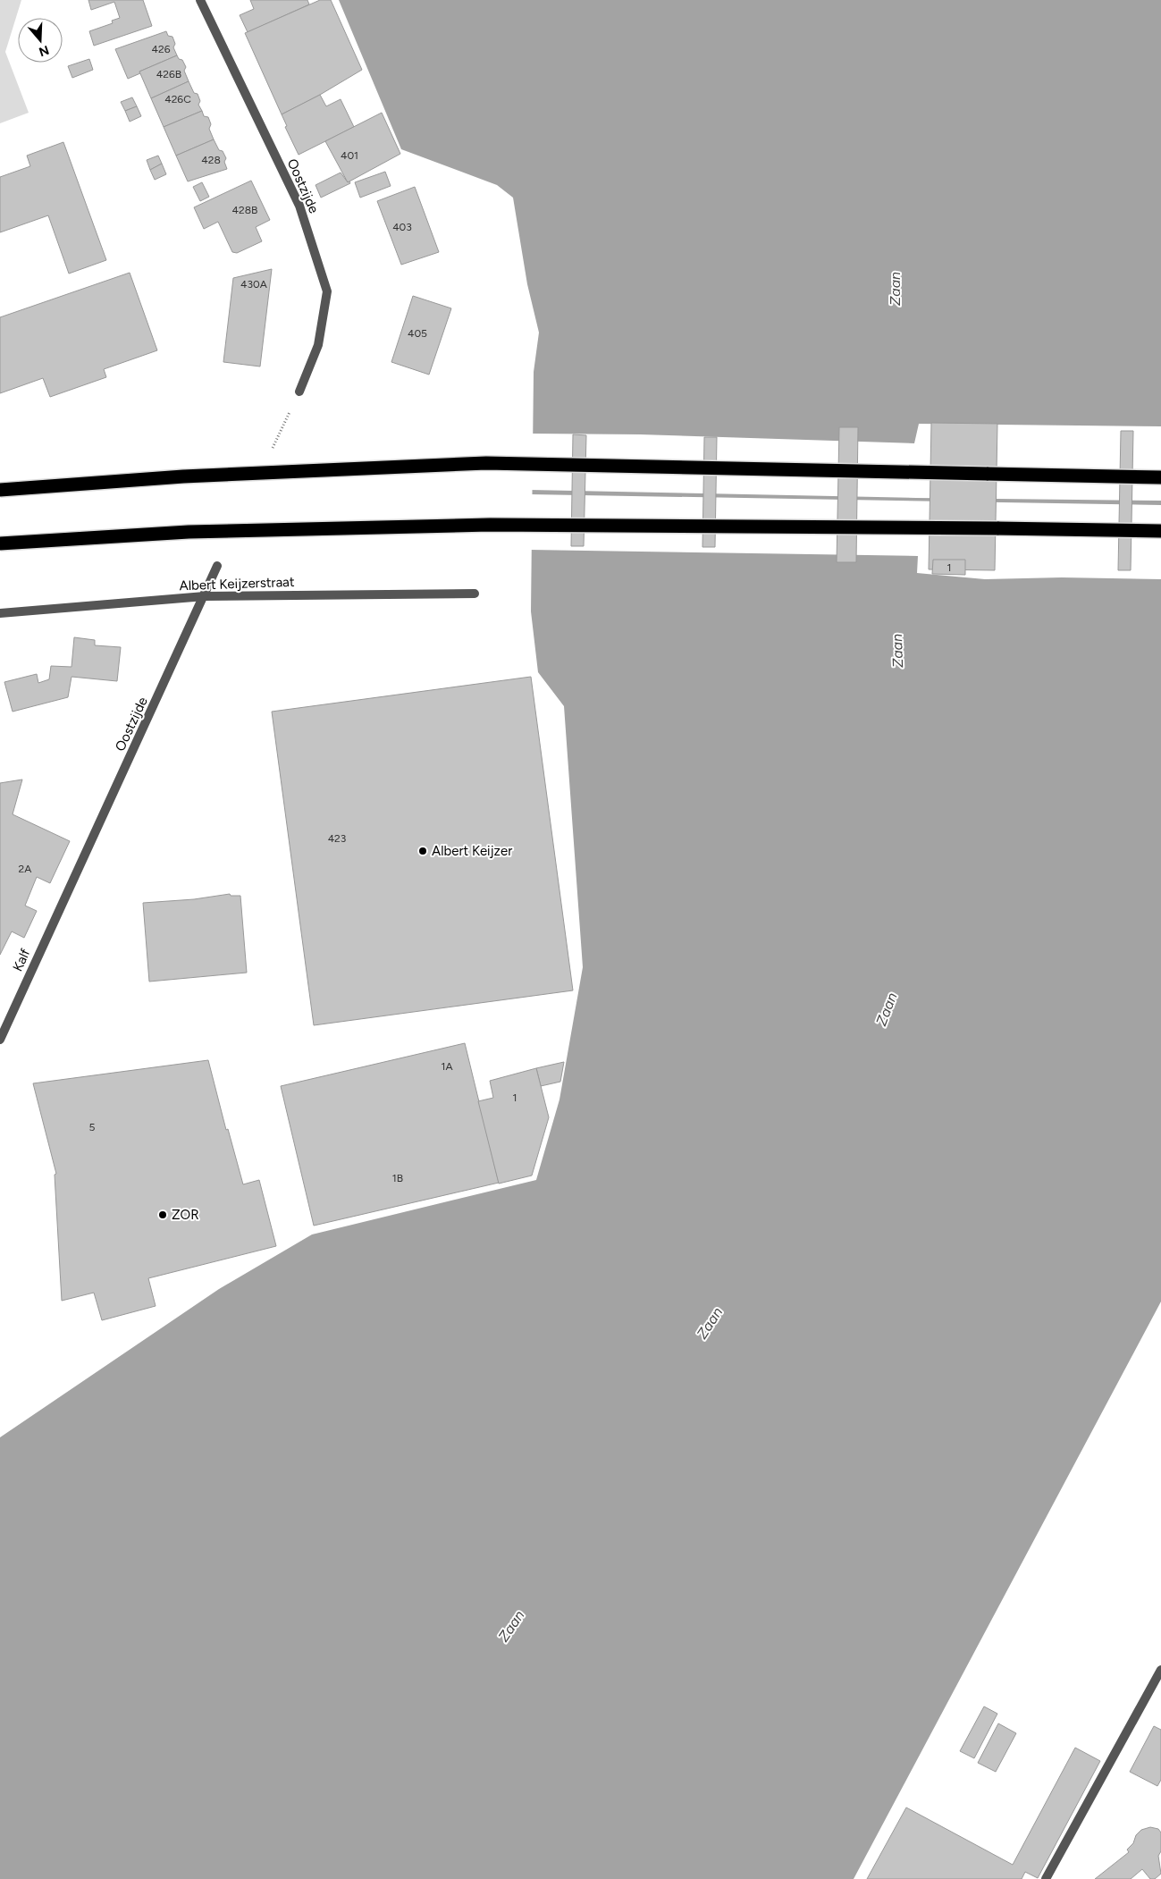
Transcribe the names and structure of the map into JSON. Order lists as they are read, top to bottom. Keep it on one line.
{"streets":{"street":["Oostzijde","Albert Keijzerstraat","Kalf"]},"crossings":[["Oostzijde","Albert Keijzerstraat"],["Oostzijde","Kalf"]],"water":["Zaan"],"places":["Albert Keijzer","ZOR"],"house_numbers":["426","426B","426C","401","428","428B","403","430A","405","1","423","2A","1A","1","5","1B"],"north":"bottom"}
